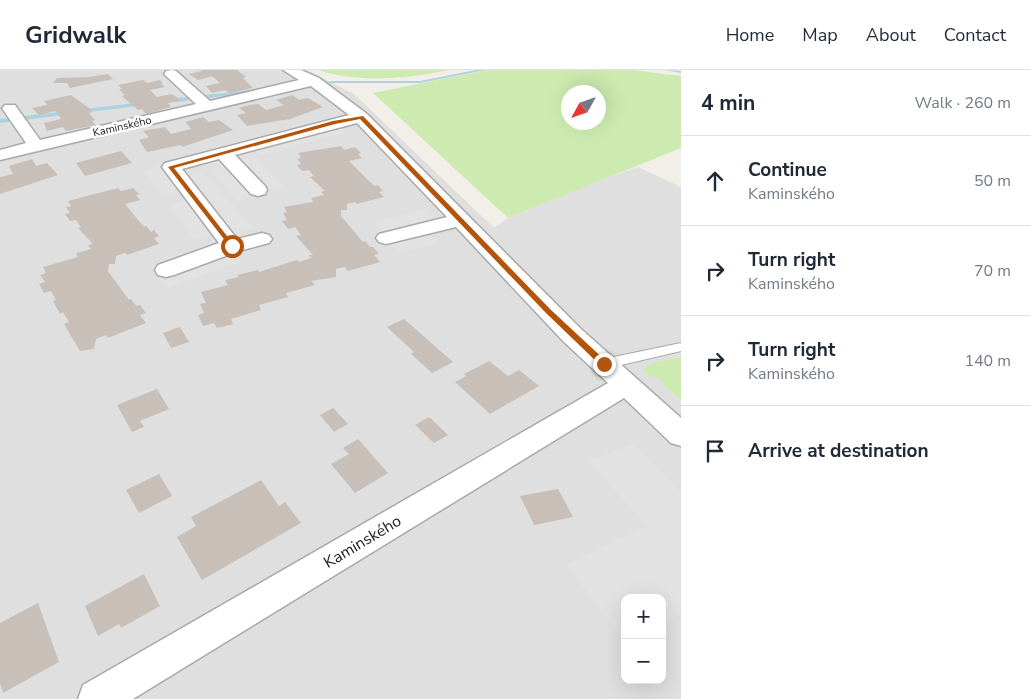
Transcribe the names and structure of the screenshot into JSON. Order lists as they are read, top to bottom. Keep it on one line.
{"streets":{"street":["Kaminského"]},"north":"bottom left","page":{"header":"Gridwalk","nav":["Home","Map","About","Contact"],"heading":["4 min","Walk · 260 m"],"list":[["Continue","Kaminského","50 m"],["Turn right","Kaminského","70 m"],["Turn right","Kaminského","140 m"],"Arrive at destination"],"map_buttons":["+","−"]}}
